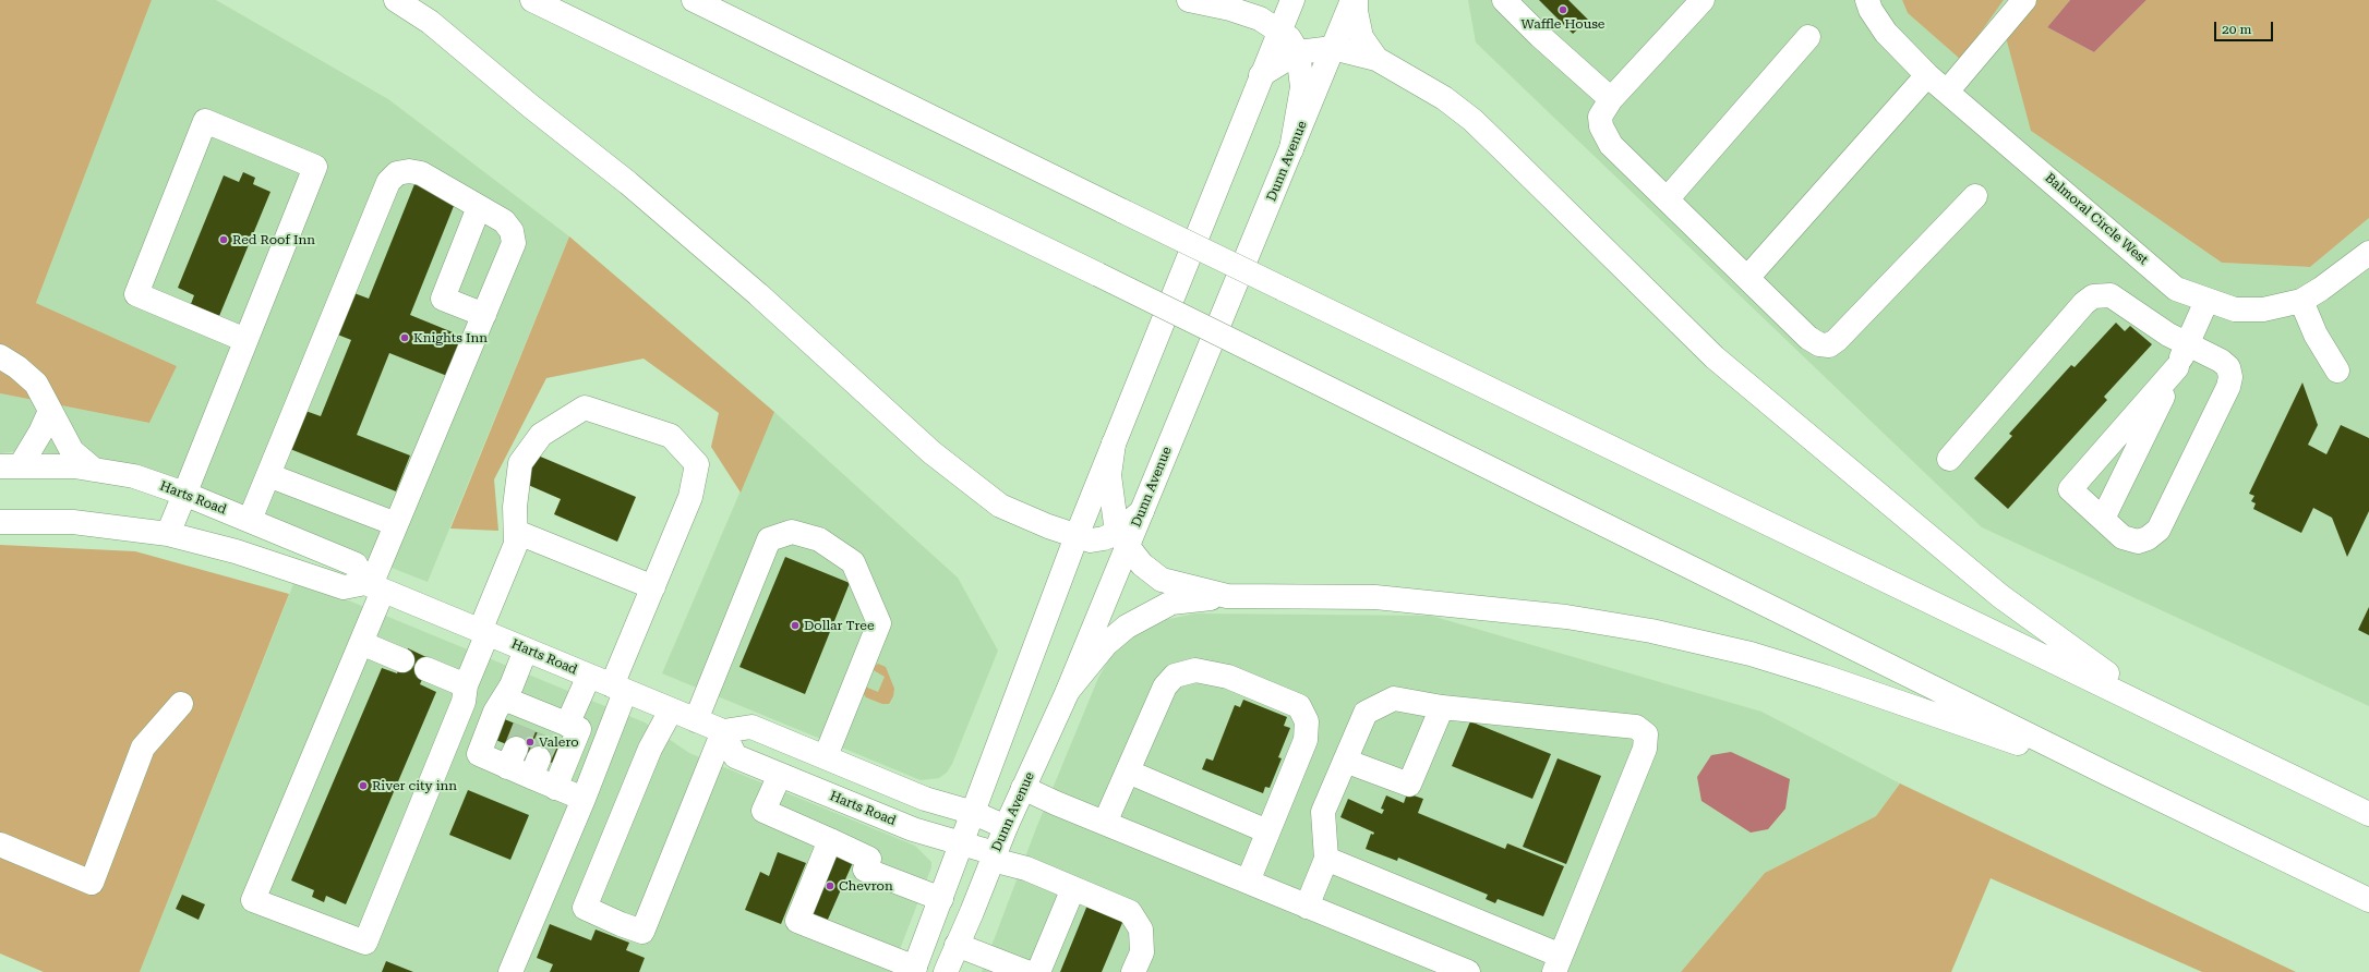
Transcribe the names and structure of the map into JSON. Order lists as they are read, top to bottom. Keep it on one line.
{"streets":{"main road":["Dunn Avenue","Balmoral Circle West","Harts Road"]},"crossings":[["Dunn Avenue","Harts Road"]],"places":["Waffle House","Red Roof Inn","Knights Inn","Dollar Tree","Valero","River city inn","Chevron"],"scale_bar":"20 m"}
